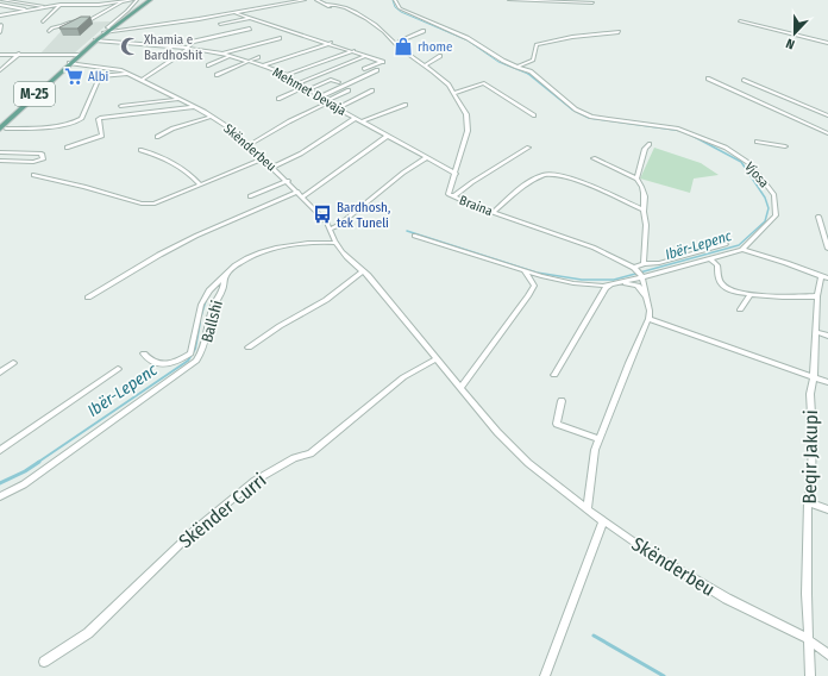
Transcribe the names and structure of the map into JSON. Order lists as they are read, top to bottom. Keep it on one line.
{"streets":{"main road":["M-25"],"street":["Mehmet Devaja","Skënderbeu","Vjosa","Braina","Ballshi","Beqir Jakupi","Skënder Curri"]},"crossings":[["Mehmet Devaja","M-25"],["Mehmet Devaja","Braina"],["M-25","Skënderbeu"],["Skënderbeu","Ballshi"],["Skënderbeu","Beqir Jakupi"],["Skënderbeu","Skënder Curri"],["Vjosa","Braina"]],"water":["Ibër-Lepenc"],"places":{"mosque":["Xhamia e Bardhoshit"],"shop":["rhome"],"supermarket":["Albi"],"bus stop":["Bardhosh, tek Tuneli"]},"north":"bottom"}
